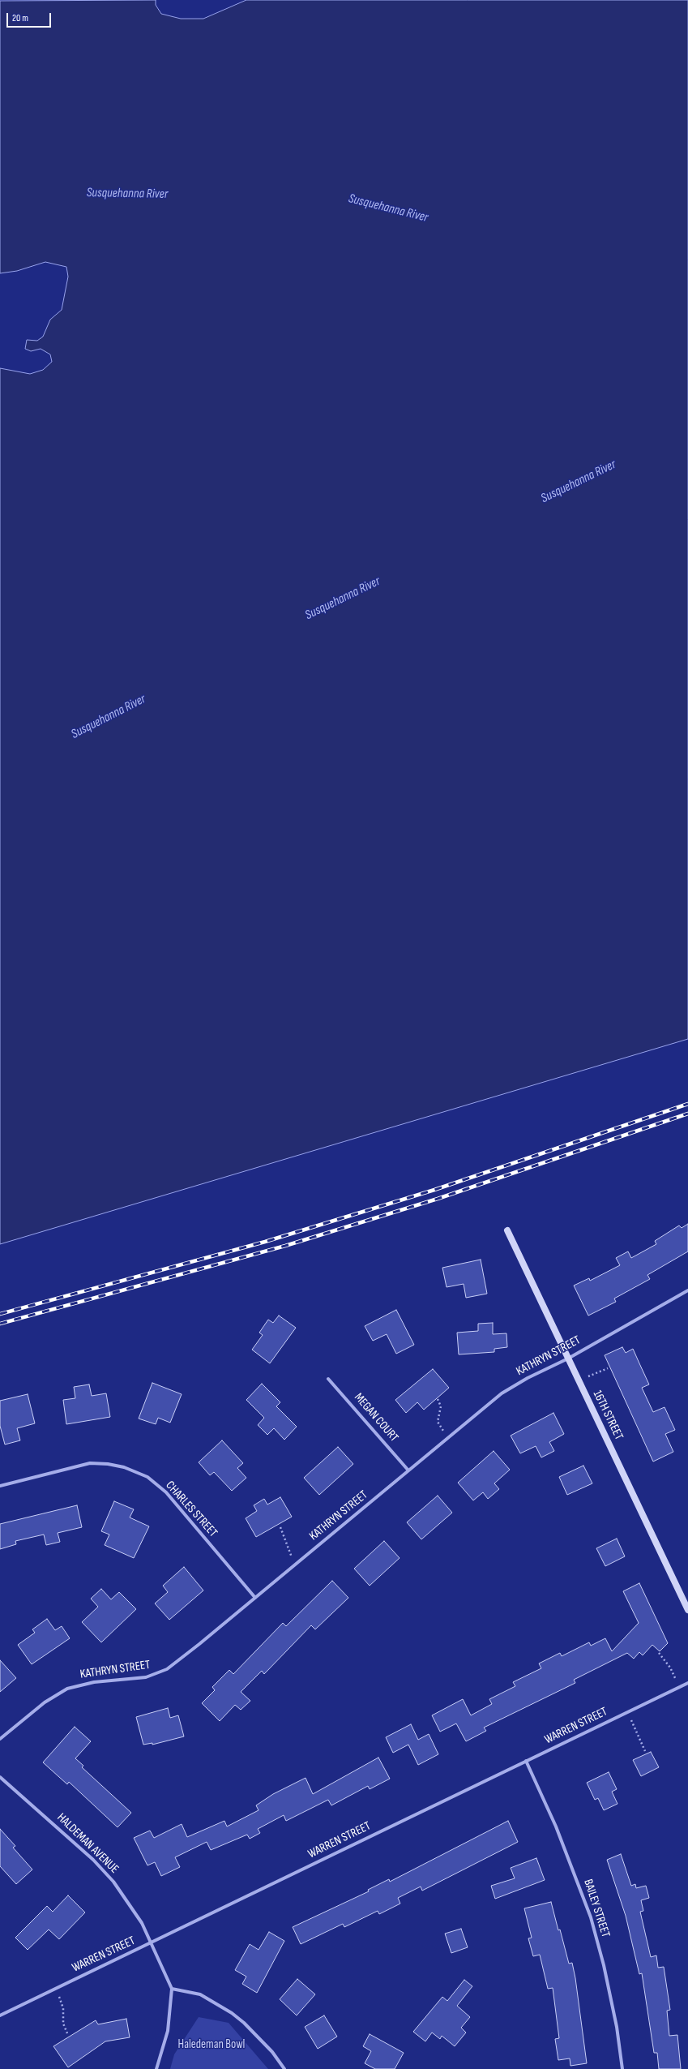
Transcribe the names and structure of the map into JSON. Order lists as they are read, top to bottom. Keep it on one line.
{"streets":{"street":["KATHRYN STREET","16TH STREET","MEGAN COURT","CHARLES STREET","WARREN STREET","HALDEMAN AVENUE","BAILEY STREET"]},"crossings":[["KATHRYN STREET","16TH STREET"],["KATHRYN STREET","MEGAN COURT"],["KATHRYN STREET","CHARLES STREET"],["WARREN STREET","HALDEMAN AVENUE"],["WARREN STREET","BAILEY STREET"]],"water":["Susquehanna River"],"parks":["Haledeman Bowl"],"scale_bar":"20 m"}
